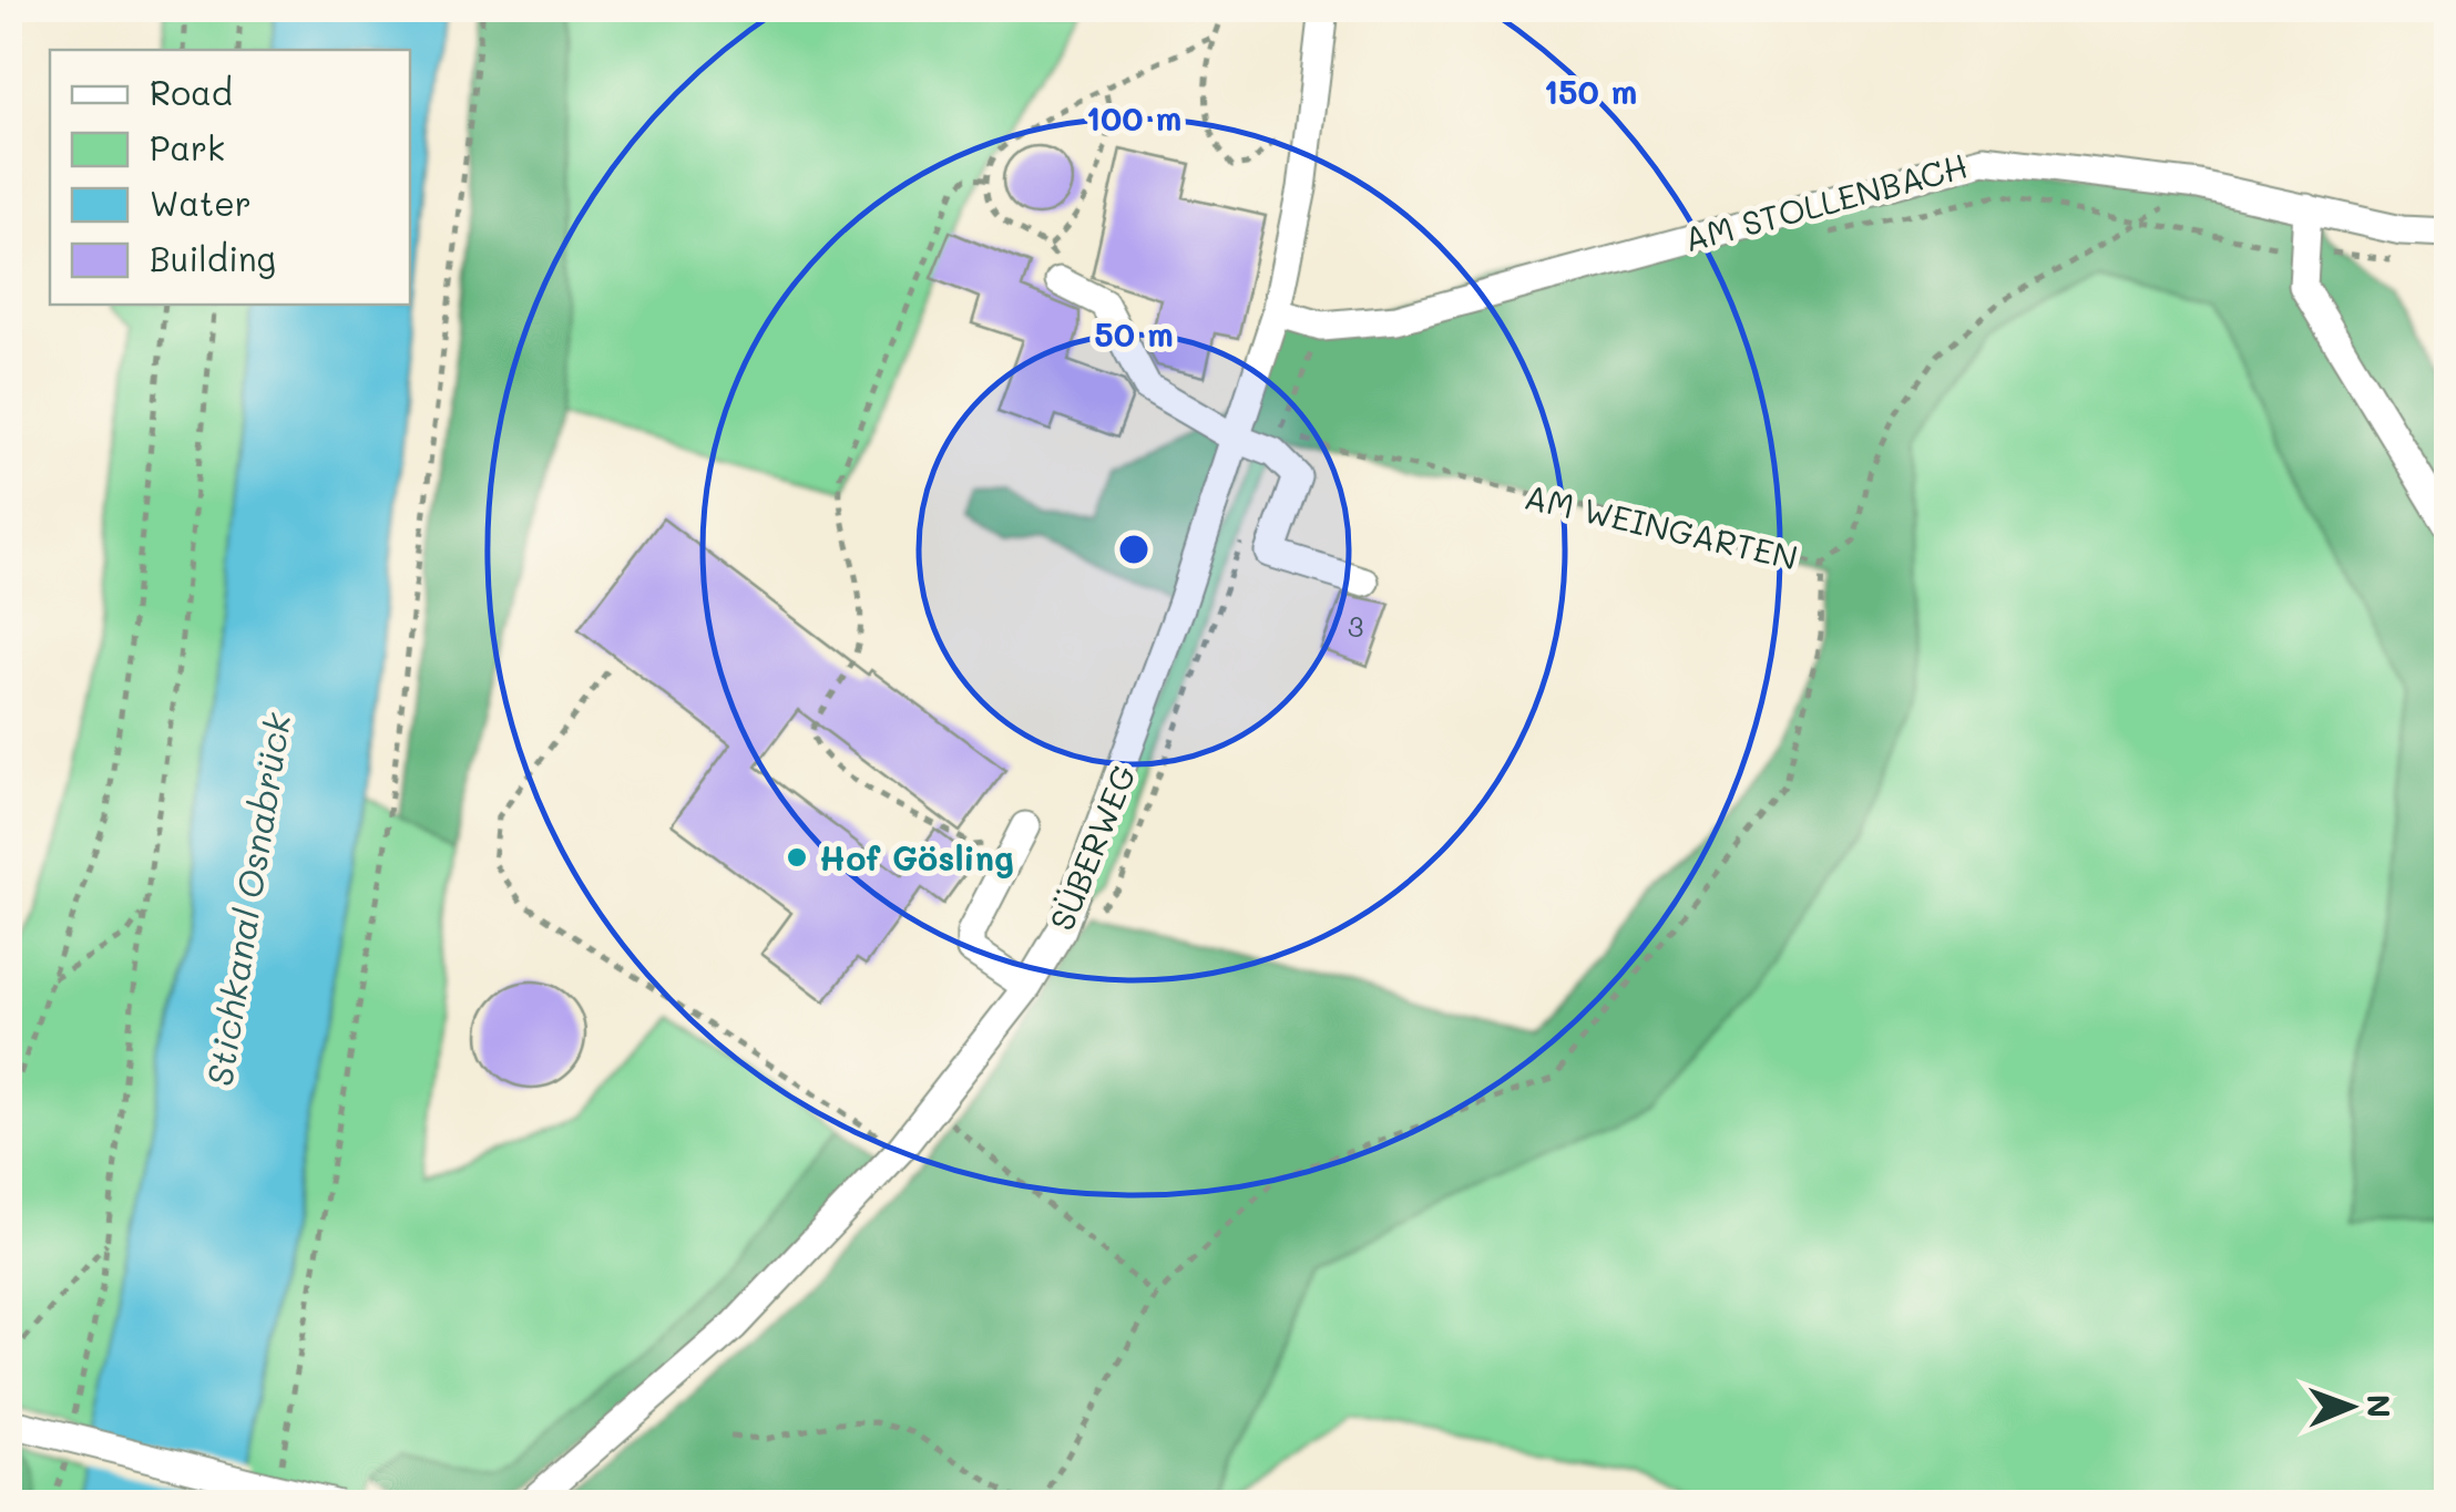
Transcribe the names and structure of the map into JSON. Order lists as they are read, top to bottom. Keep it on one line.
{"streets":{"street":["AM STOLLENBACH","SÜBERWEG"],"path":["AM WEINGARTEN"]},"crossings":[["AM STOLLENBACH","AM WEINGARTEN"],["AM STOLLENBACH","SÜBERWEG"]],"water":["Stichkanal Osnabrück"],"places":["Hof Gösling"],"house_numbers":["3"],"legend":["Road","Park","Water","Building"],"north":"right","rings":["150 m","100 m","50 m"]}
